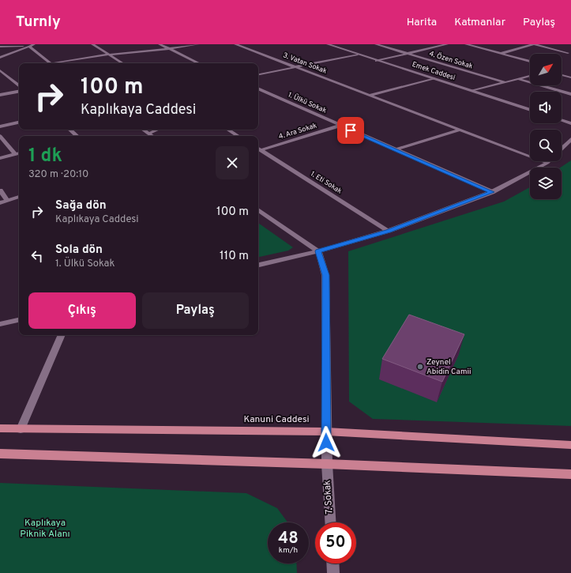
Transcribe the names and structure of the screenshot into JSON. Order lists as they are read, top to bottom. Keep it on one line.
{"streets":{"main road":["Kanuni Caddesi"],"street":["4. Özen Sokak","3. Vatan Sokak","Emek Caddesi","1. Ülkü Sokak","4. Ara Sokak","1. Eti Sokak","7. Sokak"]},"crossings":[["1. Ülkü Sokak","4. Ara Sokak"],["4. Ara Sokak","1. Eti Sokak"],["Kanuni Caddesi","7. Sokak"]],"parks":["Kaplıkaya Piknik Alanı"],"places":["Zeynel Abidin Camii"],"north":"top right","page":{"header":"Turnly","nav":["Harita","Katmanlar","Paylaş"],"turn":["100 m","Kaplıkaya Caddesi"],"heading":["1 dk","320 m · 20:10"],"list":[{"name":"Sağa dön","note":"Kaplıkaya Caddesi","value":"100 m"},{"name":"Sola dön","note":"1. Ülkü Sokak","value":"110 m"}],"buttons":["Çıkış","Paylaş"],"speed":"48 km/h","limit":"50"}}
